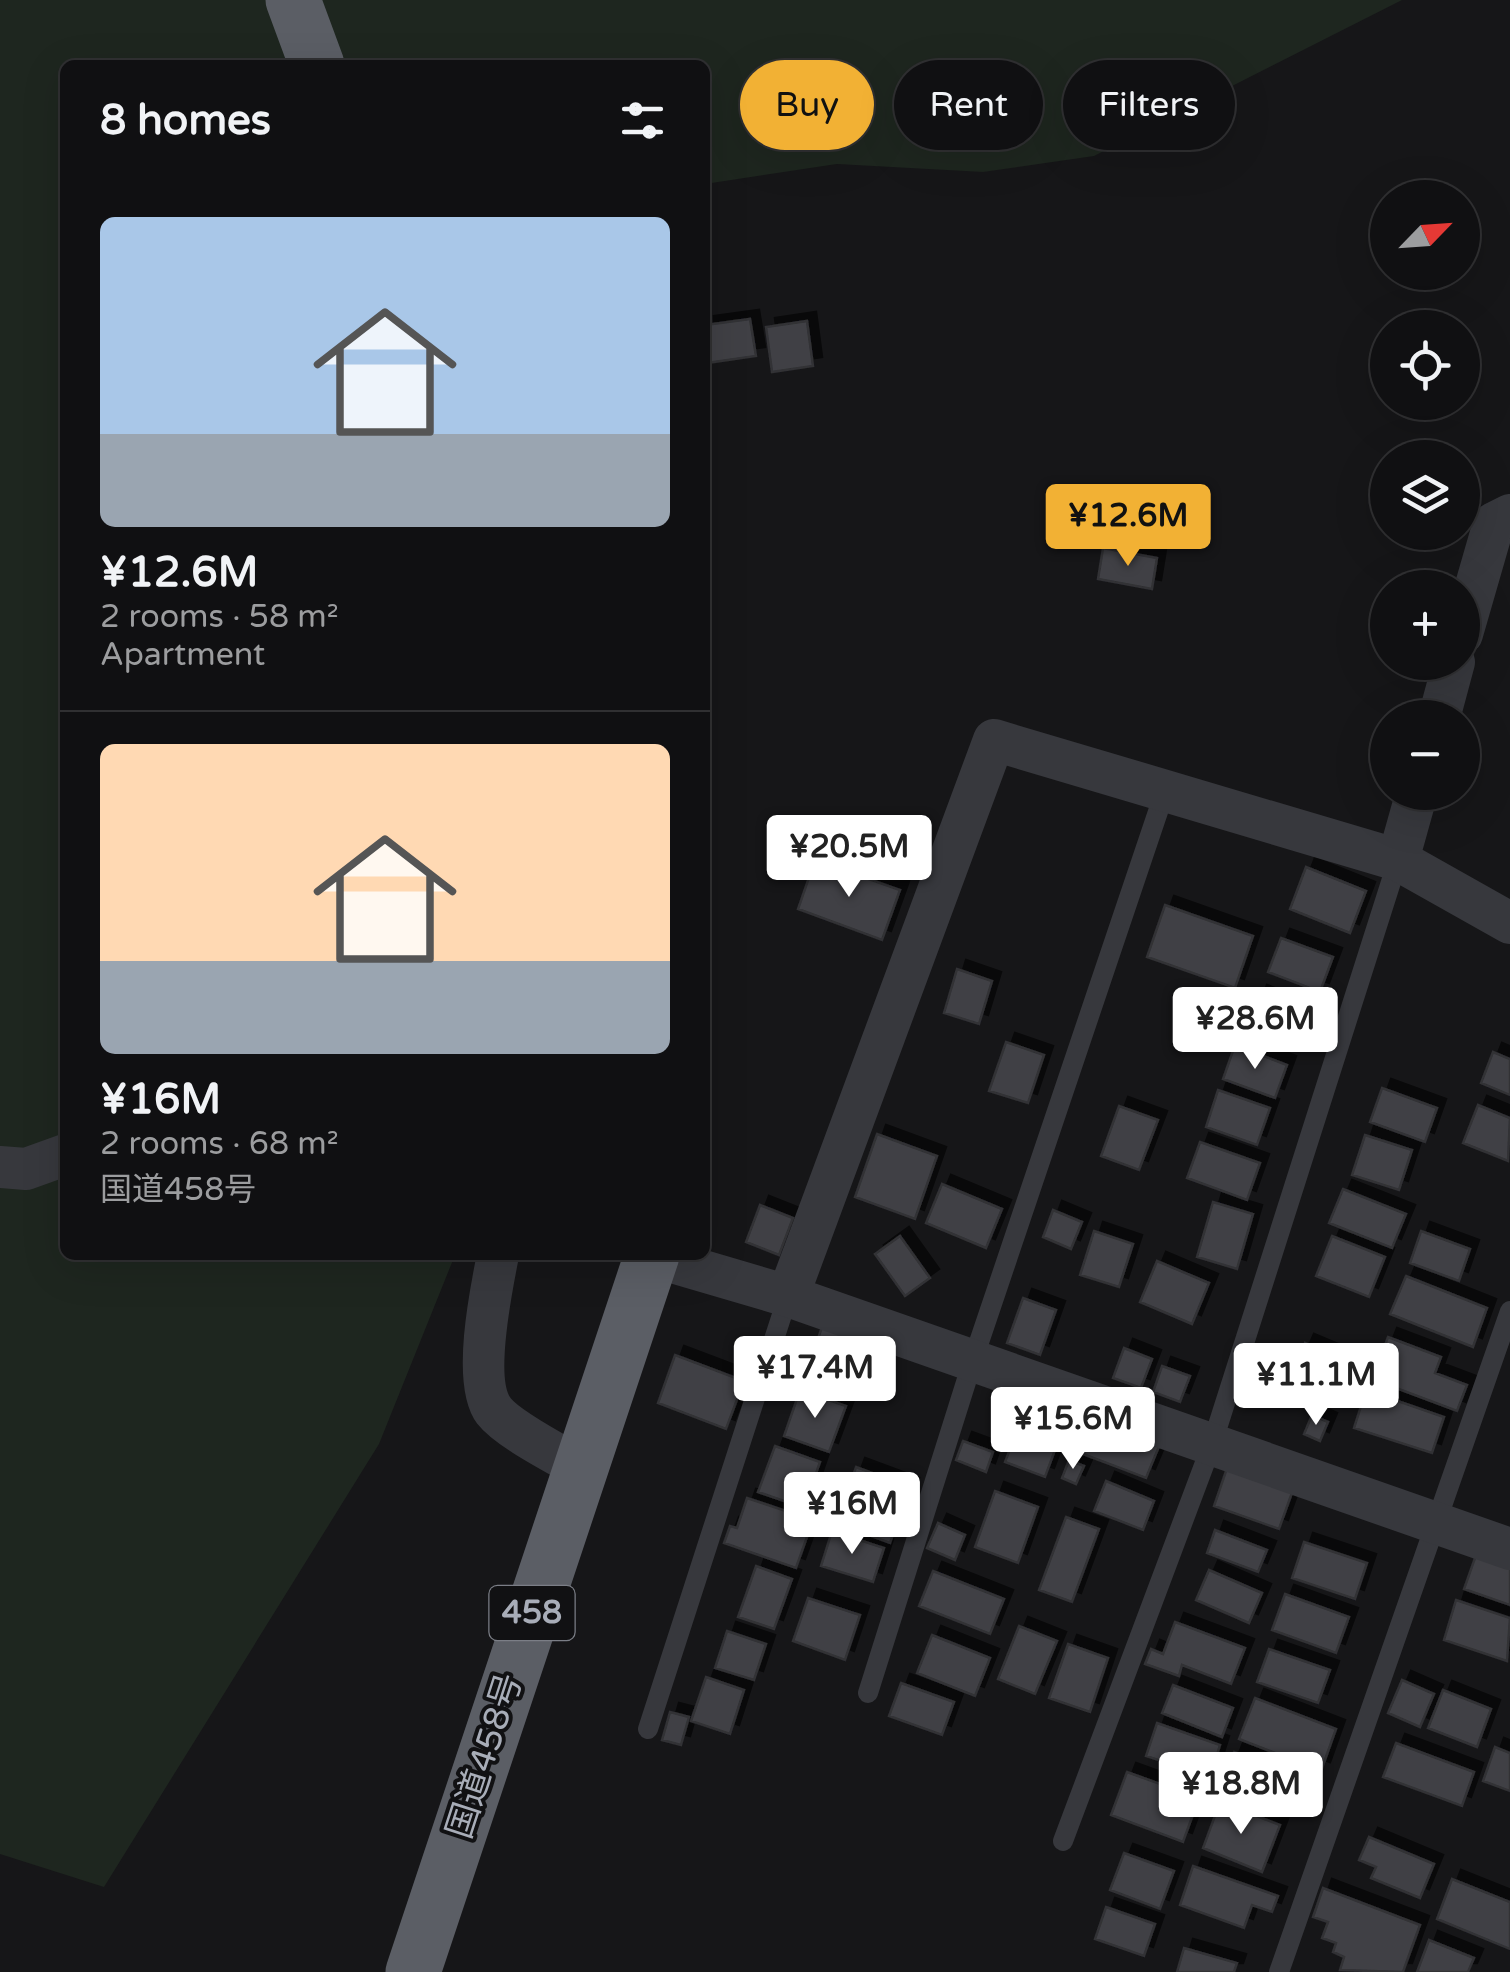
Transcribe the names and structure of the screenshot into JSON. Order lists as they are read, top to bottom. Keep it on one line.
{"streets":{"highway":["458","国道458号"]},"north":"top right","page":{"chip":["Buy","Rent","Filters"],"heading":"8 homes","map_buttons":["+","−"],"list":[{"name":"¥12.6M","note":"2 rooms · 58 m² · Apartment"},{"name":"¥16M","note":"2 rooms · 68 m² · 国道458号"}],"price":["¥12.6M","¥20.5M","¥28.6M","¥17.4M","¥11.1M","¥15.6M","¥16M","¥18.8M"]}}
